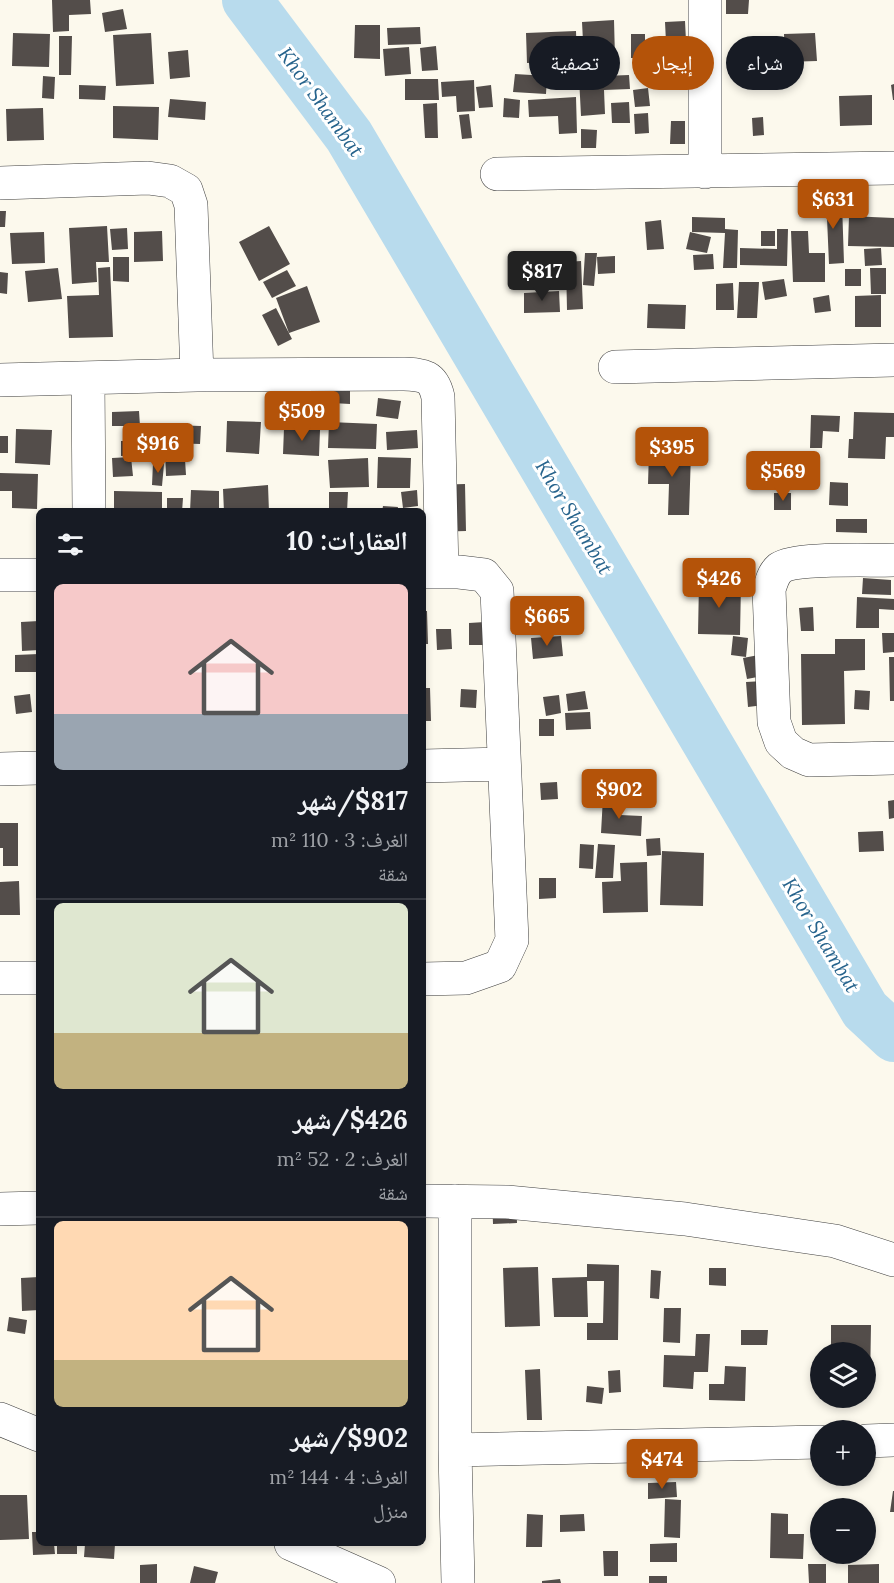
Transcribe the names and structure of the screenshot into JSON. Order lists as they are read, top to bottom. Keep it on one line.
{"water":["Khor Shambat"],"page":{"chip":["شراء","إيجار","تصفية"],"price":["$631","$817","$509","$916","$395","$569","$426","$665","$902","$474"],"heading":"العقارات: 10","list":[{"name":"$817/شهر","note":"الغرف: 3 · 110 m² · شقة"},{"name":"$426/شهر","note":"الغرف: 2 · 52 m² · شقة"},{"name":"$902/شهر","note":"الغرف: 4 · 144 m² · منزل"}],"map_buttons":["+","−"]}}
